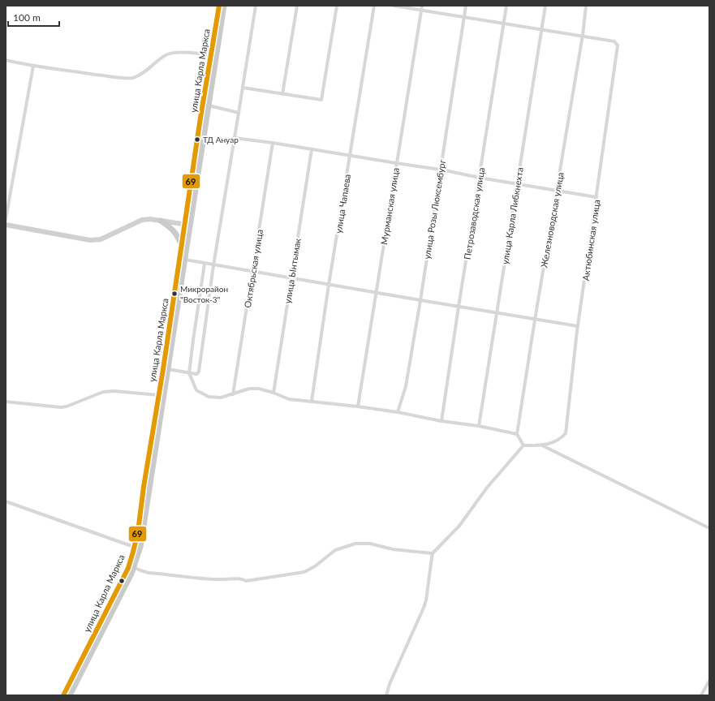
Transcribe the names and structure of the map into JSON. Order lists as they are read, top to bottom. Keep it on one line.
{"streets":{"main road":["улица Карла Маркса"],"street":["улица Чапаева","Мурманская улица","улица Розы Люксембург","Петрозаводская улица","улица Карла Либкнехта","Железноводская улица","Актюбинская улица","Октябрьская улица","улица Ынтымак"]},"crossings":[["Железноводская улица","Актюбинская улица"]],"places":["ТД Ануар","Микрорайон \"Восток-3\""],"lines":["transit line 69"],"scale_bar":"100 m"}
